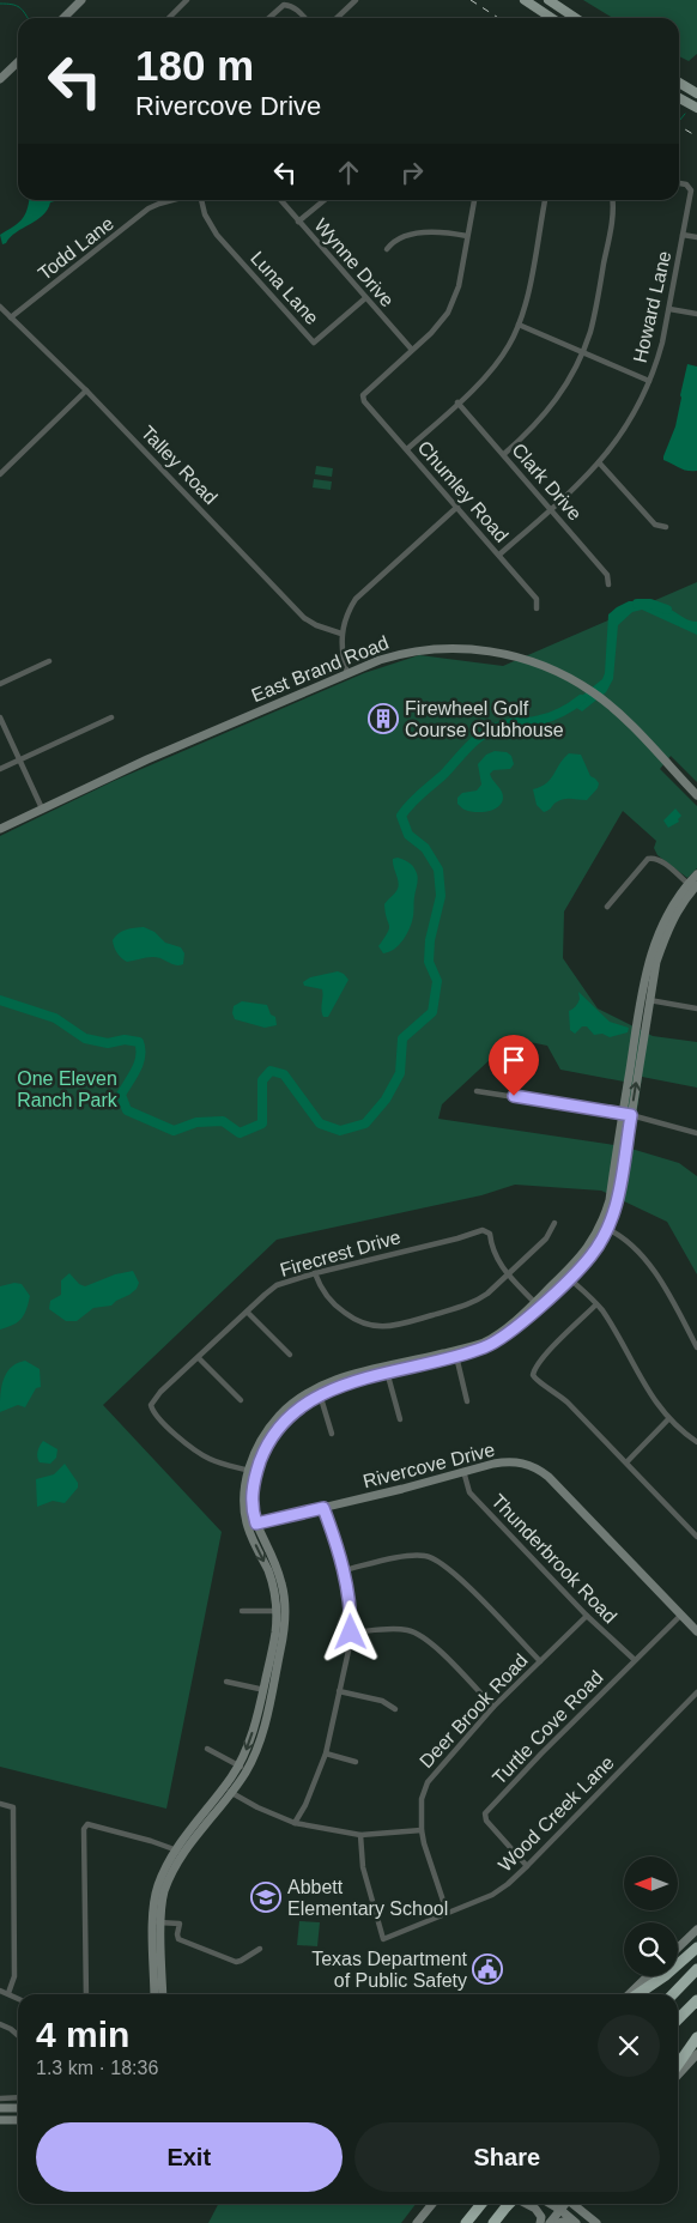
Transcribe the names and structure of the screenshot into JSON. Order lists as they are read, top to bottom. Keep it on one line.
{"streets":{"street":["Todd Lane","Wynne Drive","Luna Lane","Howard Lane","Talley Road","Clark Drive","Chumley Road","East Brand Road","Firecrest Drive","Rivercove Drive","Thunderbrook Road","Deer Brook Road","Turtle Cove Road","Wood Creek Lane"]},"crossings":[["Todd Lane","Talley Road"],["Wynne Drive","Luna Lane"],["Wynne Drive","Chumley Road"],["Howard Lane","Clark Drive"],["Howard Lane","Chumley Road"],["Rivercove Drive","Thunderbrook Road"],["Rivercove Drive","Turtle Cove Road"],["Thunderbrook Road","Deer Brook Road"],["Thunderbrook Road","Turtle Cove Road"],["Deer Brook Road","Wood Creek Lane"],["Turtle Cove Road","Wood Creek Lane"]],"parks":["One Eleven Ranch Park"],"places":{"building":["Firewheel Golf Course Clubhouse"],"school or university":["Abbett Elementary School"],"public building":["Texas Department of Public Safety"]},"north":"left","page":{"turn":["180 m","Rivercove Drive"],"heading":["4 min","1.3 km · 18:36"],"buttons":["Exit","Share"]}}
